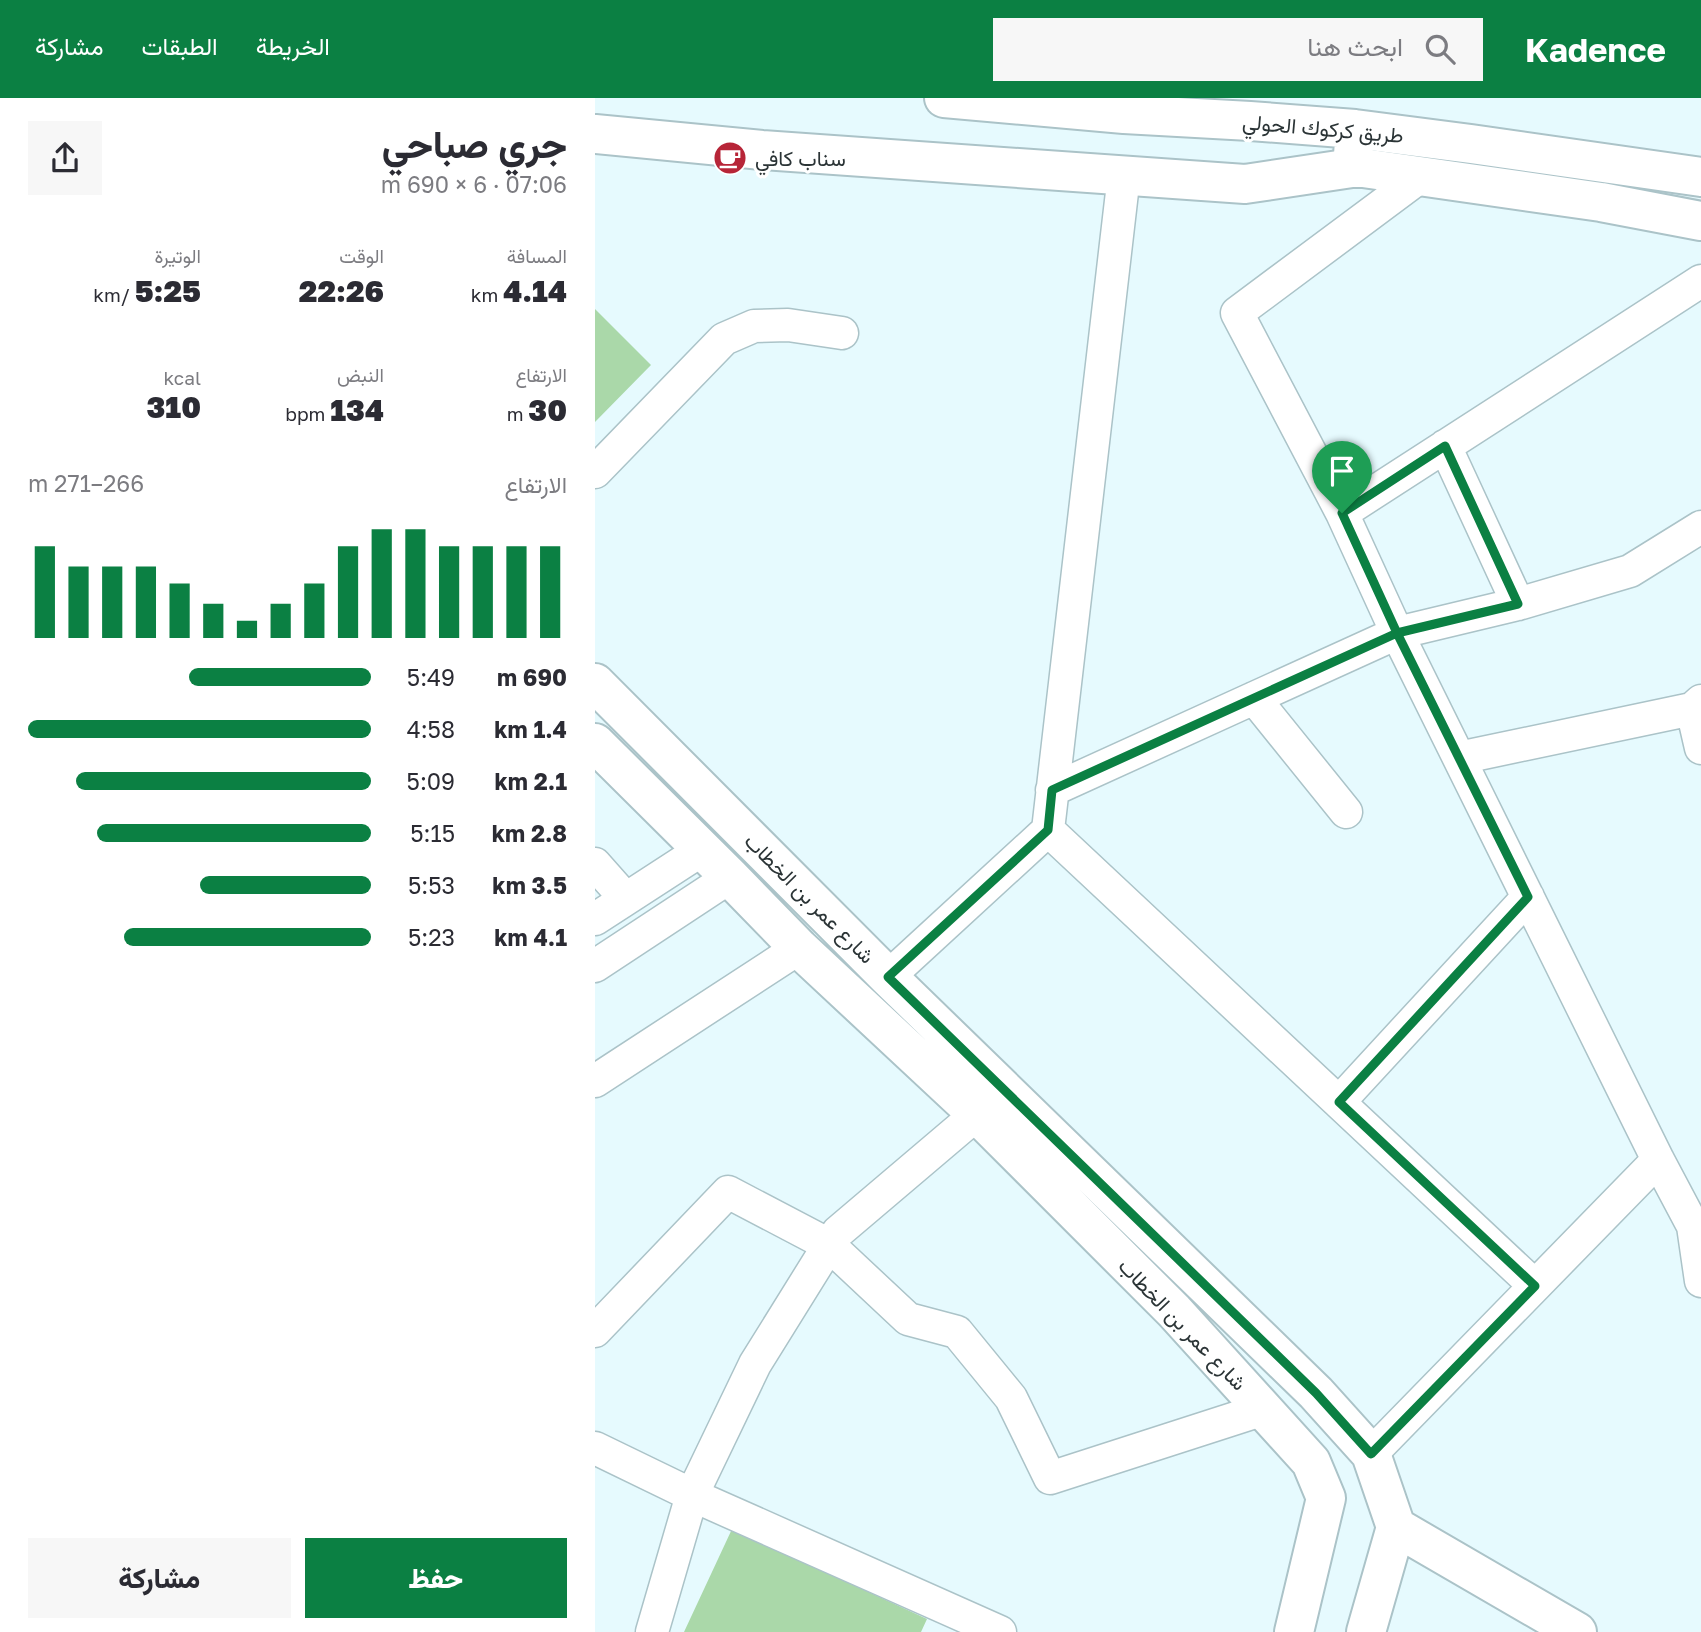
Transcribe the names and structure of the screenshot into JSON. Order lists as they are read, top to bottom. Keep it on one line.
{"streets":{"main road":["طريق كركوك الحولي","شارع عمر بن الخطاب"]},"places":{"cafe":["سناب كافي"]},"page":{"header":"Kadence","search":"ابحث هنا","nav":["الخريطة","الطبقات","مشاركة"],"heading":["جري صباحي","07:06 · 6 × 690 m"],"stats":[["المسافة","4.14 km"],["الوقت","22:26"],["الوتيرة","5:25 /km"],["الارتفاع","30 m"],["النبض","134 bpm"],["kcal","310"]],"chart":["الارتفاع","266–271 m"],"list":[{"name":"690 m","note":"5:49"},{"name":"1.4 km","note":"4:58"},{"name":"2.1 km","note":"5:09"},{"name":"2.8 km","note":"5:15"},{"name":"3.5 km","note":"5:53"},{"name":"4.1 km","note":"5:23"}],"buttons":["حفظ","مشاركة"]}}
